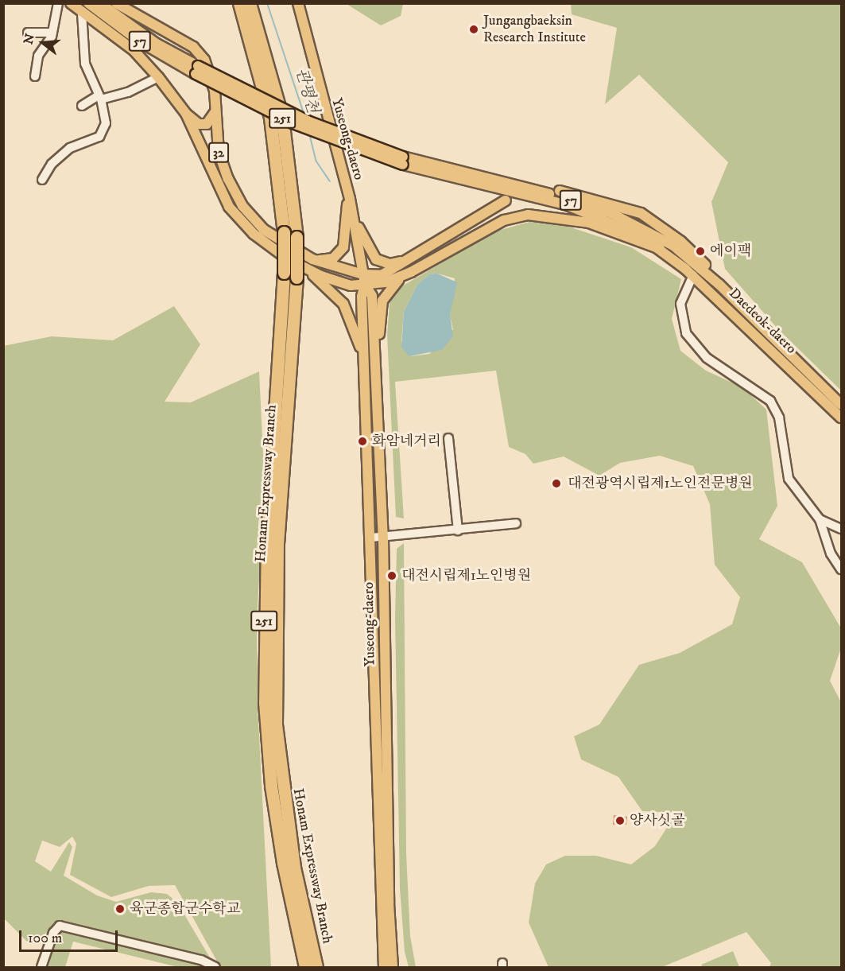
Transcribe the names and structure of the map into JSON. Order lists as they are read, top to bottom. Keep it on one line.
{"streets":{"highway":["251","Honam Expressway Branch"],"main road":["57","Yuseong-daero","32","Daedeok-daero"]},"crossings":[["57","Daedeok-daero"],["Yuseong-daero","32"]],"water":["관평천"],"places":["Jungangbaeksin Research Institute","에이팩","화암네거리","대전광역시립제1노인전문병원","대전시립제1노인병원","양사싯골","육군종합군수학교"],"scale_bar":"100 m","north":"left"}
